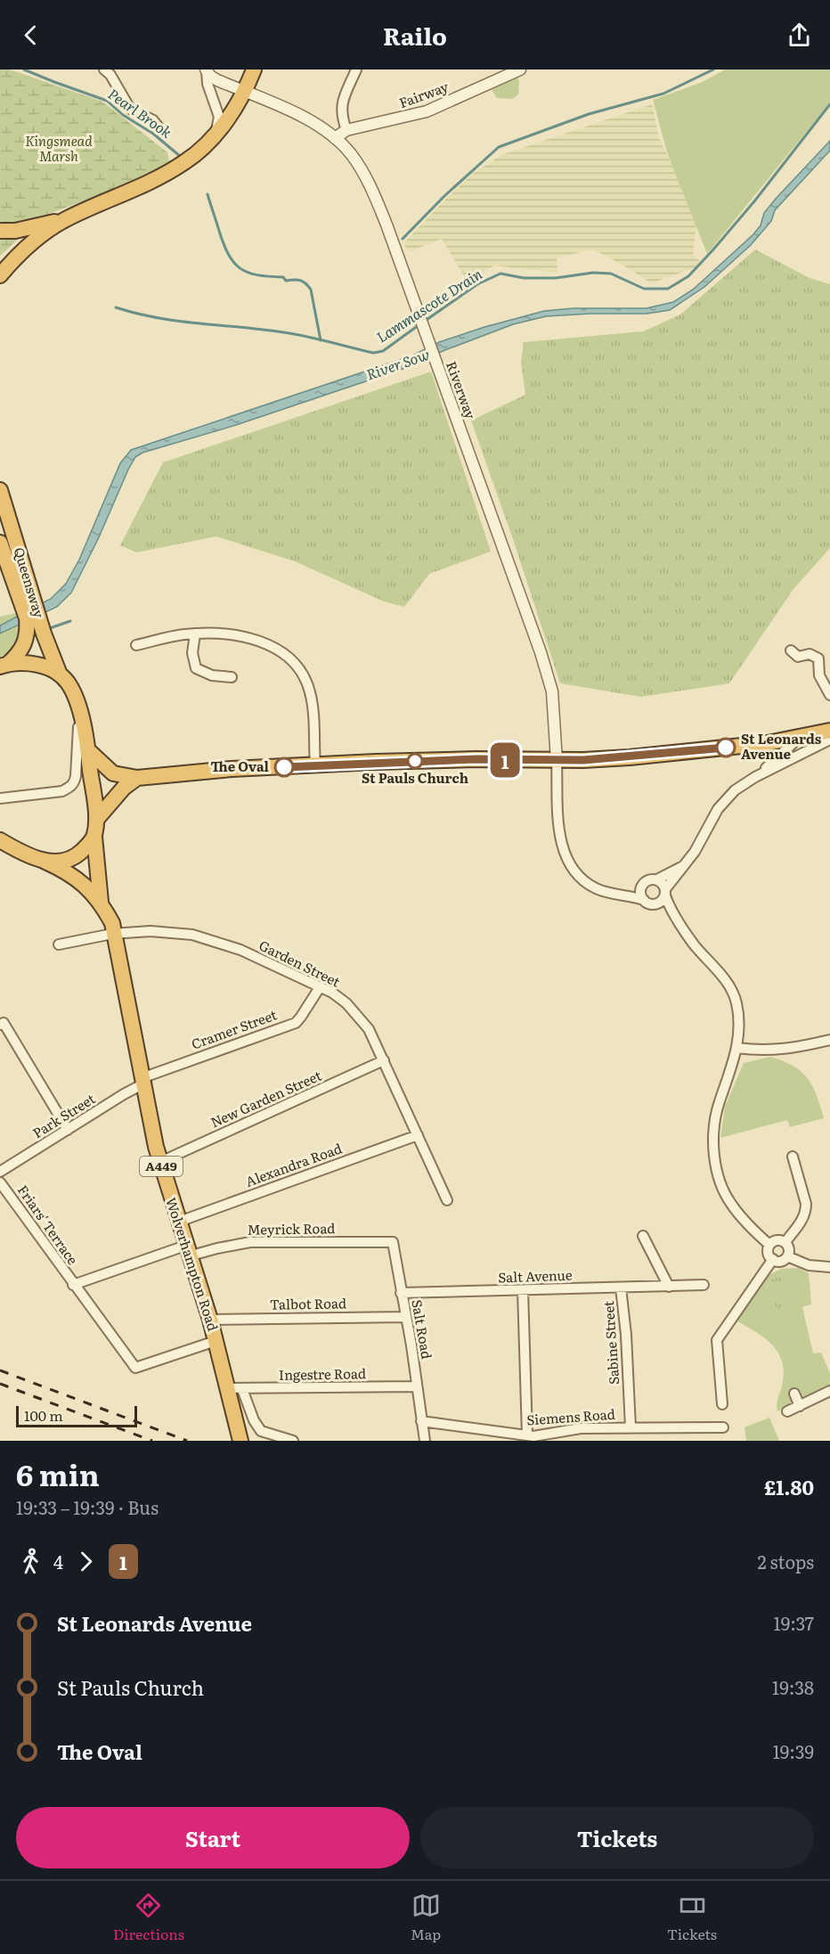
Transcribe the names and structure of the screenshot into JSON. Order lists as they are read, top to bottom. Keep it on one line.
{"streets":{"highway":["Queensway","A449","Wolverhampton Road"],"street":["Fairway","Riverway","Garden Street","Cramer Street","New Garden Street","Park Street","Alexandra Road","Friars' Terrace","Meyrick Road","Salt Avenue","Talbot Road","Salt Road","Sabine Street","Ingestre Road","Siemens Road"]},"crossings":[["Fairway","Riverway"],["Queensway","Wolverhampton Road"],["Garden Street","Cramer Street"],["Garden Street","New Garden Street"],["Garden Street","Alexandra Road"],["Garden Street","Wolverhampton Road"],["Cramer Street","Park Street"],["Cramer Street","Wolverhampton Road"],["New Garden Street","Wolverhampton Road"],["Park Street","Wolverhampton Road"],["Alexandra Road","Wolverhampton Road"],["Friars' Terrace","Meyrick Road"],["Friars' Terrace","Wolverhampton Road"],["Meyrick Road","Wolverhampton Road"],["Meyrick Road","Salt Road"],["Wolverhampton Road","Talbot Road"],["Wolverhampton Road","Ingestre Road"],["Salt Avenue","Salt Road"],["Salt Avenue","Sabine Street"],["Talbot Road","Salt Road"],["Salt Road","Ingestre Road"],["Salt Road","Siemens Road"],["Sabine Street","Siemens Road"]],"water":["Pearl Brook","Lammascote Drain","River Sow"],"parks":["Kingsmead Marsh"],"places":["St Leonards Avenue","St Pauls Church","The Oval"],"lines":["bus line 1"],"scale_bar":"100 m","page":{"header":"Railo","on_map":"1","scale":"100 m","heading":["6 min","19:33 – 19:39 · Bus","£1.80"],"legs":["4","1","2 stops"],"list":[{"name":"St Leonards Avenue","value":"19:37"},{"name":"St Pauls Church","value":"19:38"},{"name":"The Oval","value":"19:39"}],"buttons":["Start","Tickets"],"tabs":["Directions","Map","Tickets"]}}
